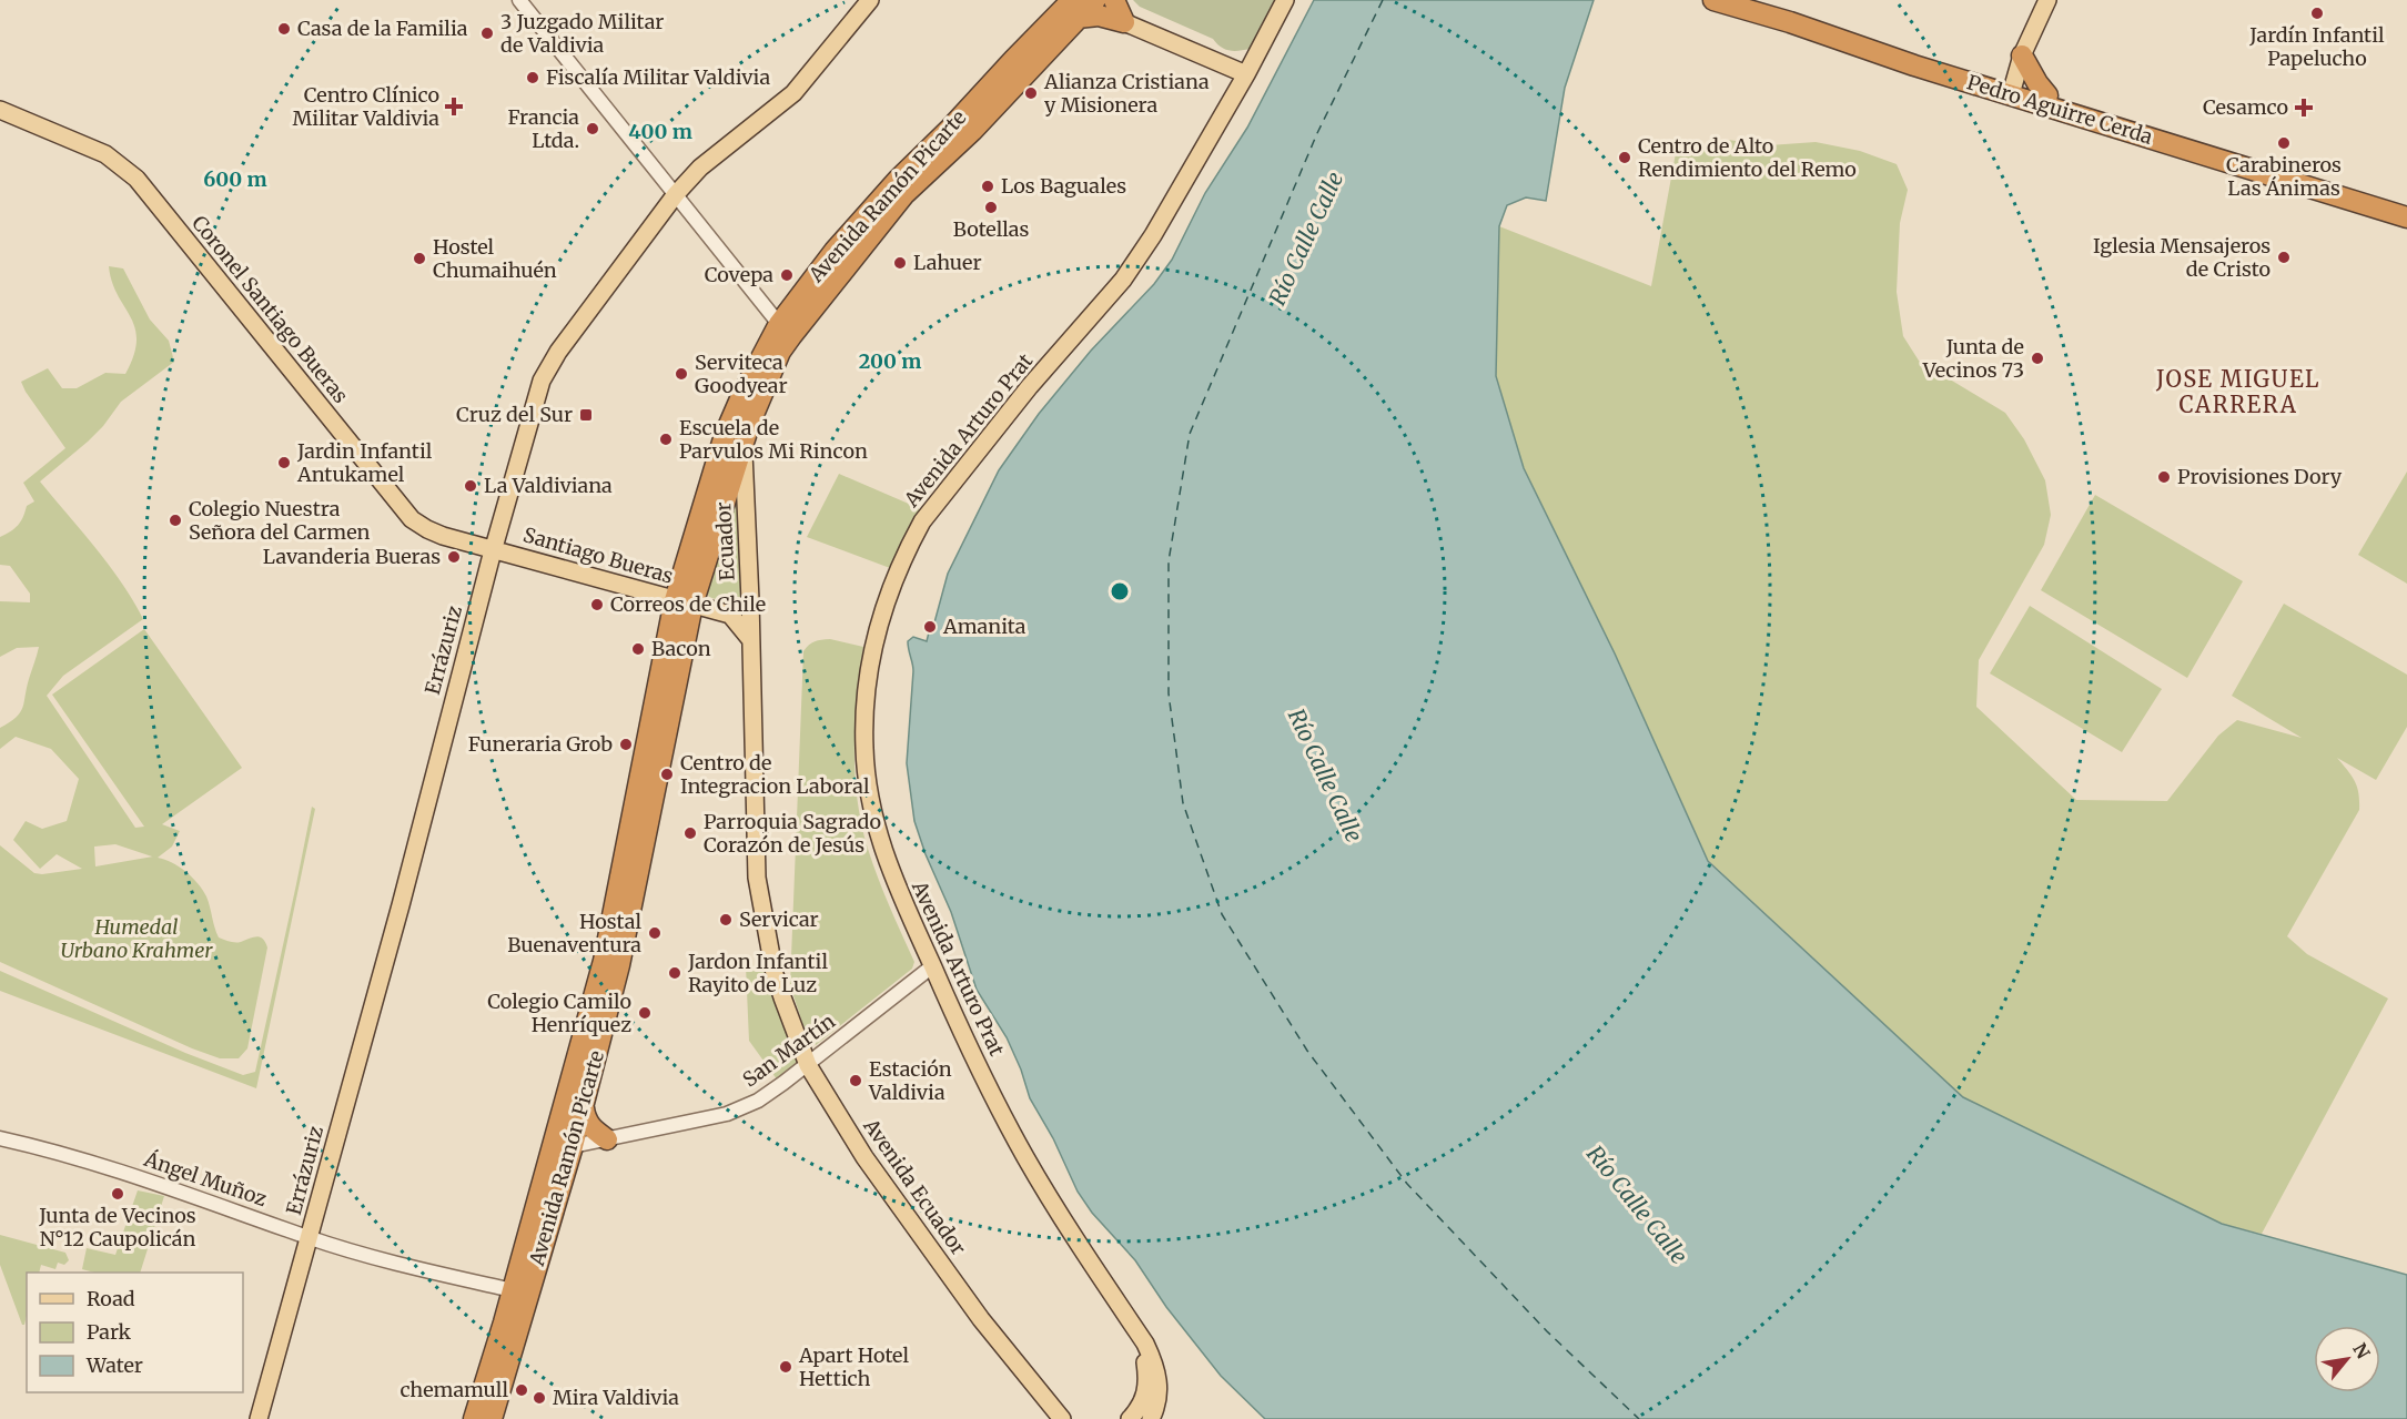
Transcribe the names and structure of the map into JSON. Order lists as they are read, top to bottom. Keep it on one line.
{"streets":{"highway":["Pedro Aguirre Cerda","Avenida Ramón Picarte"],"main road":["Coronel Santiago Bueras","Avenida Arturo Prat","Ecuador","Santiago Bueras","Errázuriz","Avenida Ecuador"],"street":["San Martín","Ángel Muñoz"]},"crossings":[["Avenida Ramón Picarte","Ecuador"],["Avenida Ramón Picarte","Santiago Bueras"],["Avenida Ramón Picarte","San Martín"],["Avenida Ramón Picarte","Ángel Muñoz"],["Coronel Santiago Bueras","Santiago Bueras"],["Coronel Santiago Bueras","Errázuriz"],["Avenida Arturo Prat","San Martín"],["Ecuador","Avenida Ecuador"],["Santiago Bueras","Errázuriz"],["Errázuriz","Ángel Muñoz"],["San Martín","Avenida Ecuador"]],"districts":["JOSE MIGUEL CARRERA"],"water":["Río Calle Calle"],"parks":["Humedal Urbano Krahmer"],"places":{"other":["Jardín Infantil Papelucho","Casa de la Familia","3 Juzgado Militar de Valdivia","Fiscalía Militar Valdivia","Alianza Cristiana y Misionera","Francia Ltda.","Carabineros Las Ánimas","Centro de Alto Rendimiento del Remo","Los Baguales","Botellas","Iglesia Mensajeros de Cristo","Hostel Chumaihuén","Lahuer","Covepa","Junta de Vecinos 73","Serviteca Goodyear","Escuela de Parvulos Mi Rincon","Jardin Infantil Antukamel","Provisiones Dory","La Valdiviana","Colegio Nuestra Señora del Carmen","Lavanderia Bueras","Correos de Chile","Amanita","Bacon","Funeraria Grob","Centro de Integracion Laboral","Parroquia Sagrado Corazón de Jesús","Servicar","Hostal Buenaventura","Jardon Infantil Rayito de Luz","Colegio Camilo Henríquez","Estación Valdivia","Junta de Vecinos N°12 Caupolicán","Apart Hotel Hettich","chemamull","Mira Valdivia"],"health":["Centro Clínico Militar Valdivia","Cesamco"],"transit":["Cruz del Sur"]},"legend":["Road","Park","Water"],"north":"top right","rings":["400 m","600 m","200 m"]}
